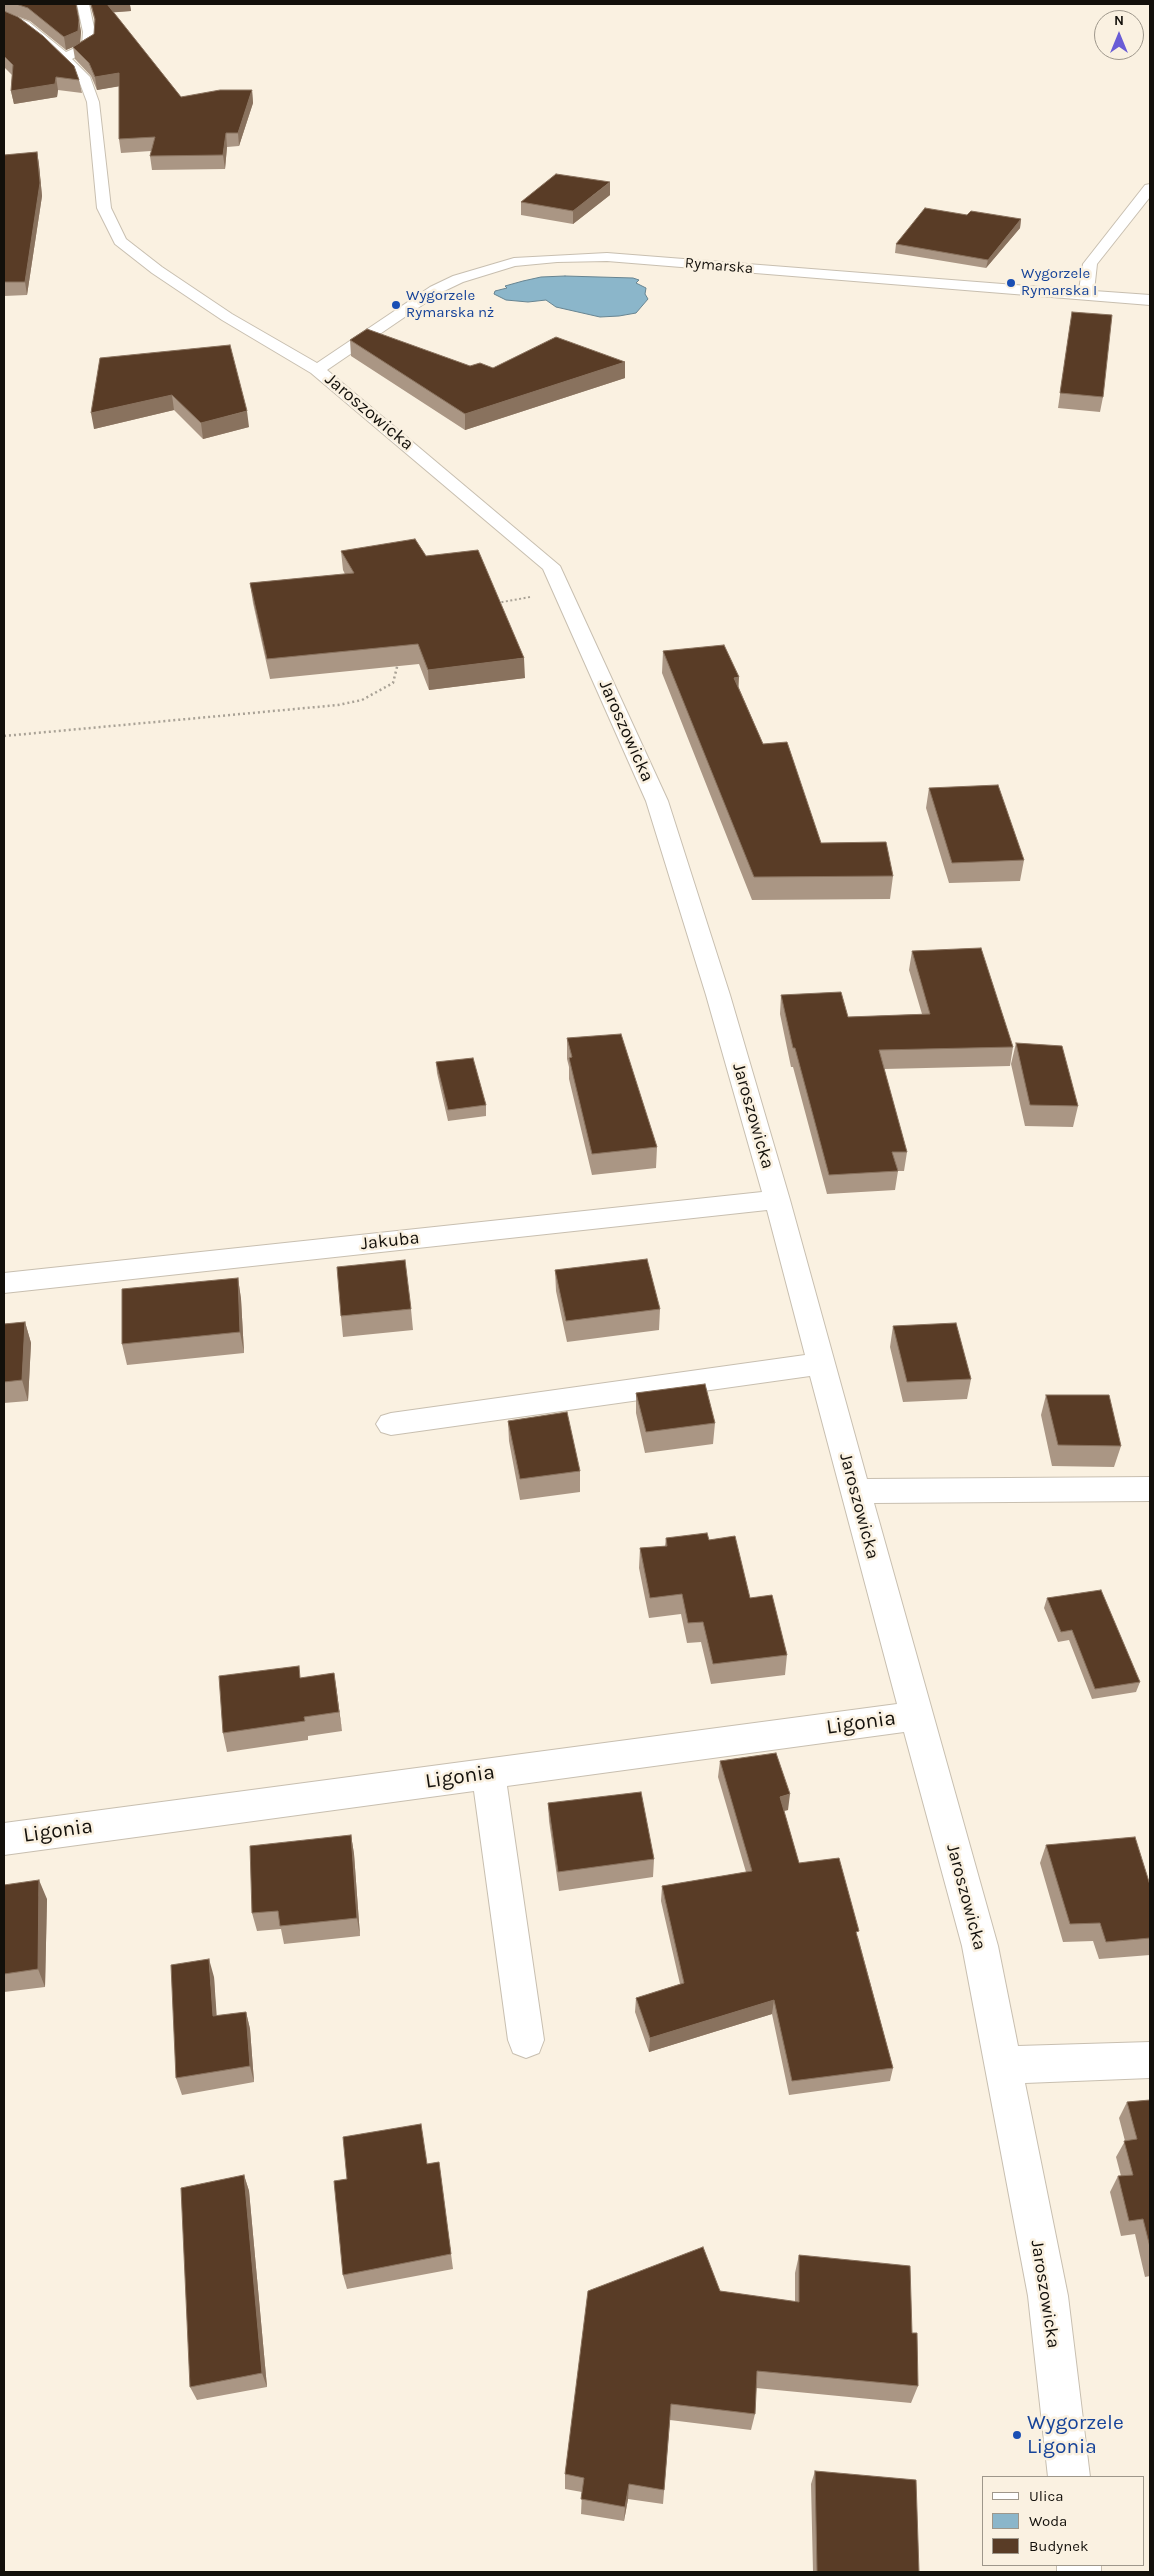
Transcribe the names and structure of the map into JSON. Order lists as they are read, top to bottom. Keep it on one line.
{"streets":{"street":["Rymarska","Jaroszowicka","Jakuba","Ligonia"]},"crossings":[["Rymarska","Jaroszowicka"],["Jaroszowicka","Jakuba"],["Jaroszowicka","Ligonia"]],"places":["Wygorzele Rymarska I","Wygorzele Rymarska nż","Wygorzele Ligonia"],"legend":["Ulica","Woda","Budynek"],"north":"top"}
